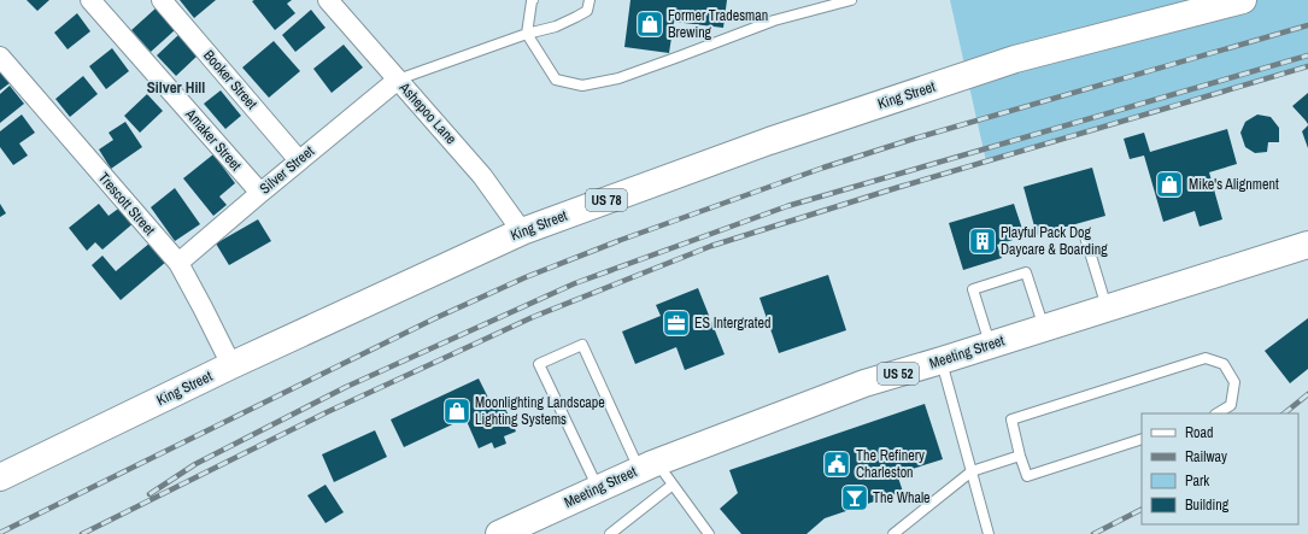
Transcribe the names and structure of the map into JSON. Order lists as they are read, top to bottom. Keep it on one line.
{"streets":{"main road":["King Street","US 78","Meeting Street","US 52"],"street":["Booker Street","Ashepoo Lane","Amaker Street","Silver Street","Trescott Street"]},"crossings":[["Booker Street","Silver Street"],["King Street","Ashepoo Lane"],["King Street","Trescott Street"],["Ashepoo Lane","Silver Street"],["Amaker Street","Silver Street"],["Silver Street","Trescott Street"]],"districts":["Silver Hill"],"places":{"shop":["Former Tradesman Brewing","Mike's Alignment","Moonlighting Landscape Lighting Systems"],"building":["Playful Pack Dog Daycare & Boarding"],"office":["ES Intergrated"],"public building":["The Refinery Charleston"],"bar":["The Whale"]},"legend":["Road","Railway","Park","Building"]}
